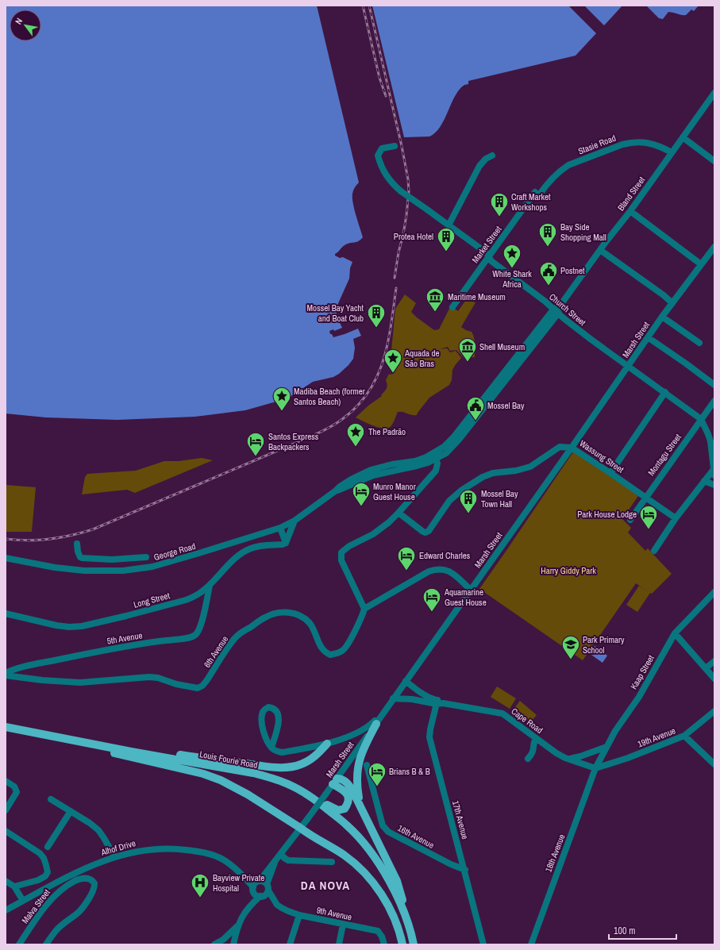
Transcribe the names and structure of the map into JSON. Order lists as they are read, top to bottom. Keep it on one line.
{"streets":{"main road":["Louis Fourie Road"],"street":["Stasie Road","Bland Street","Market Street","Church Street","Marsh Street","Montagu Street","Wassung Street","George Road","Long Street","5th Avenue","6th Avenue","Kaap Street","Cape Road","19th Avenue","17th Avenue","16th Avenue","Alhof Drive","18th Avenue","Malva Street","9th Avenue"]},"crossings":[["Stasie Road","Bland Street"],["Stasie Road","Market Street"],["Bland Street","Church Street"],["Bland Street","George Road"],["Market Street","Church Street"],["Church Street","Marsh Street"],["Church Street","Montagu Street"],["Church Street","George Road"],["Marsh Street","Wassung Street"],["Marsh Street","Cape Road"],["Marsh Street","Alhof Drive"],["Marsh Street","9th Avenue"],["Montagu Street","Wassung Street"],["Long Street","5th Avenue"],["5th Avenue","6th Avenue"],["Kaap Street","Cape Road"],["Kaap Street","19th Avenue"],["Kaap Street","18th Avenue"],["Cape Road","19th Avenue"],["Cape Road","17th Avenue"],["Cape Road","18th Avenue"],["19th Avenue","18th Avenue"],["17th Avenue","16th Avenue"],["Alhof Drive","9th Avenue"]],"districts":["DA NOVA"],"parks":["Harry Giddy Park"],"places":{"building":["Craft Market Workshops","Bay Side Shopping Mall","Protea Hotel","Mossel Bay Yacht and Boat Club","Mossel Bay Town Hall"],"place":["White Shark Africa","Aquada de São Bras","Madiba Beach (former Santos Beach)","The Padrão"],"public building":["Postnet","Mossel Bay"],"museum":["Maritime Museum","Shell Museum"],"hotel":["Santos Express Backpackers","Munro Manor Guest House","Park House Lodge","Edward Charles","Aquamarine Guest House","Brians B & B"],"school or university":["Park Primary School"],"hospital":["Bayview Private Hospital"]},"scale_bar":"100 m","north":"top left"}
